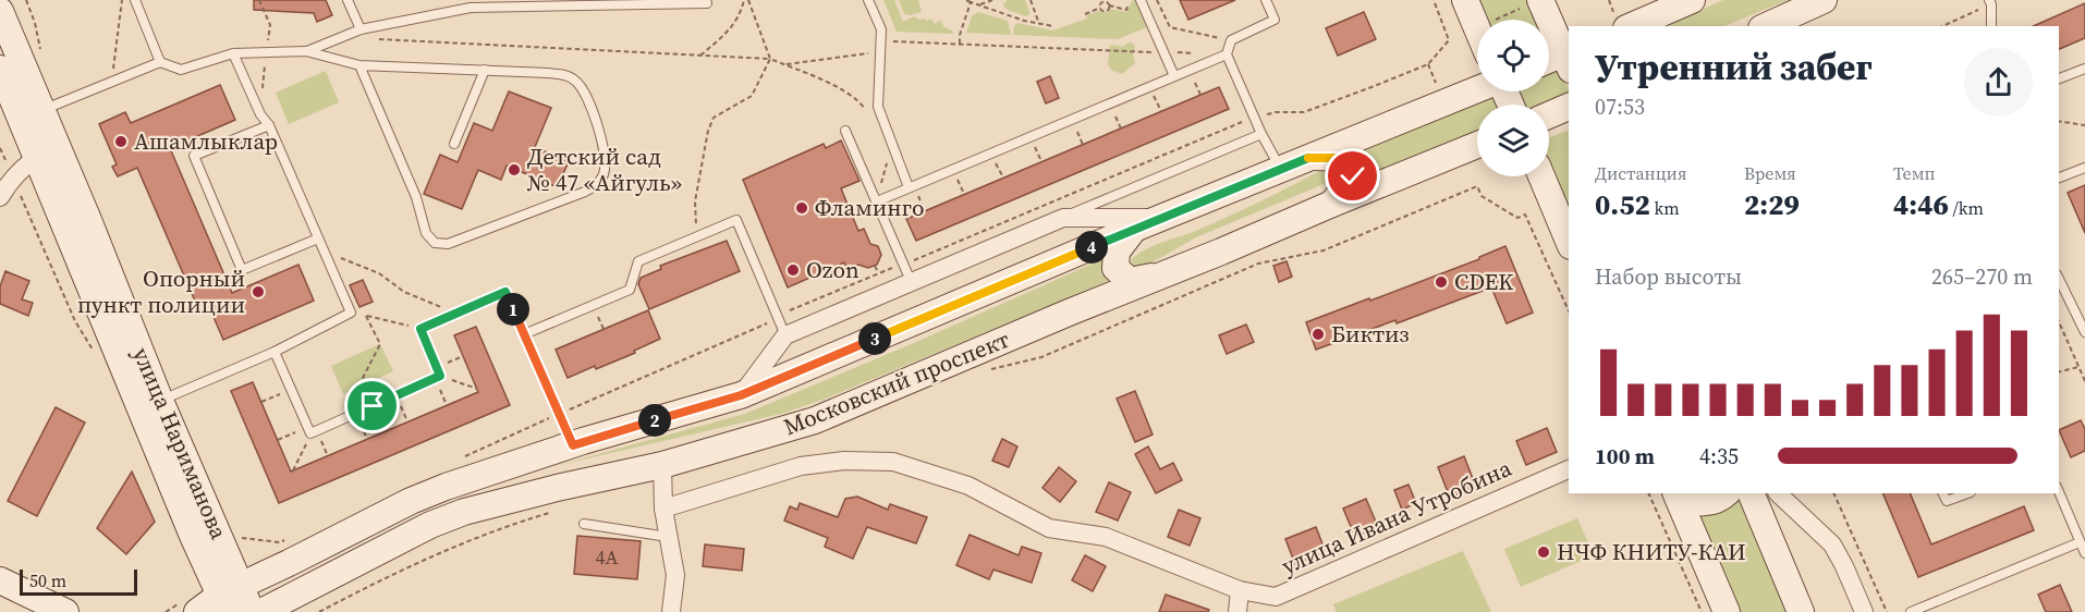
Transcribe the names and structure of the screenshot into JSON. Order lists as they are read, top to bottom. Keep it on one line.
{"streets":{"main road":["Московский проспект","улица Нариманова"],"street":["улица Ивана Утробина"]},"crossings":[["Московский проспект","улица Нариманова"]],"places":["Ашамлыклар","Детский сад № 47 «Айгуль»","Фламинго","Ozon","CDEK","Опорный пункт полиции","Биктиз","НЧФ КНИТУ-КАИ"],"house_numbers":["4А"],"scale_bar":"50 m","page":{"heading":["Утренний забег","07:53"],"stats":[["Дистанция","0.52 km"],["Время","2:29"],["Темп","4:46 /km"]],"pins":["4","1","3","2"],"chart":["Набор высоты","265–270 m"],"list":[{"name":"100 m","note":"4:35"}],"scale":"50 m"}}
